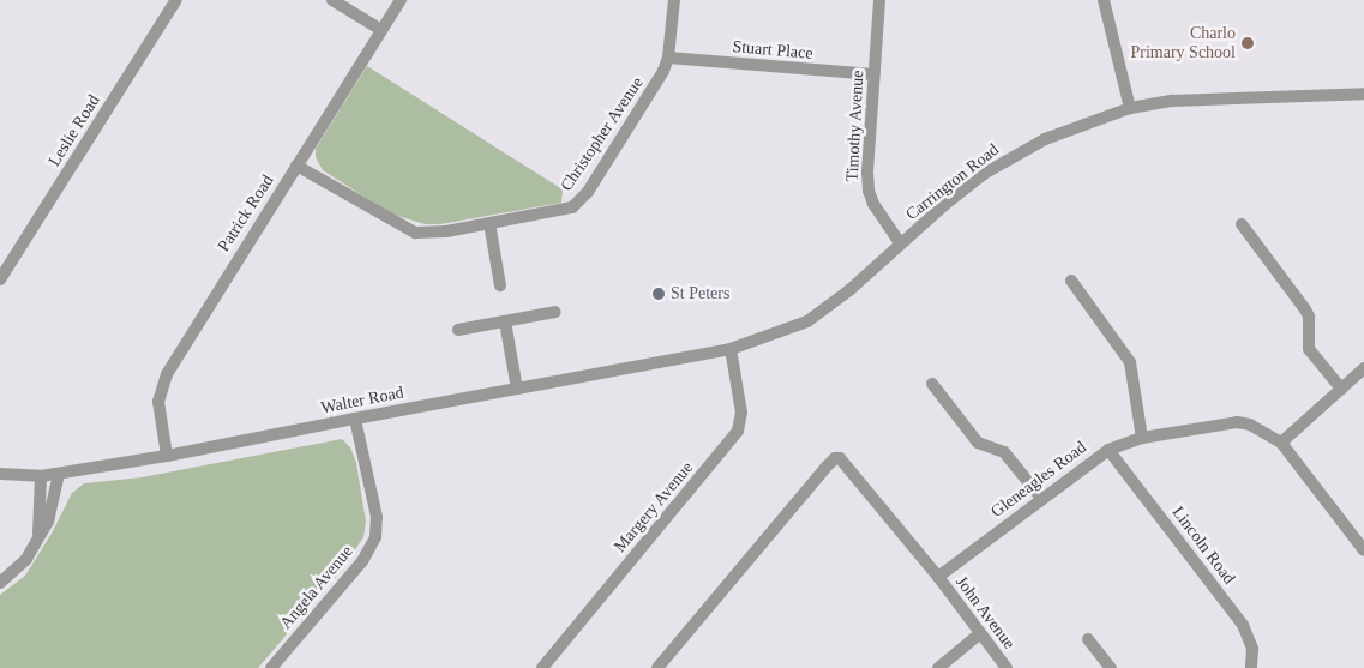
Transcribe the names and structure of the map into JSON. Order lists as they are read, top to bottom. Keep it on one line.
{"streets":{"street":["Stuart Place","Timothy Avenue","Leslie Road","Christopher Avenue","Carrington Road","Patrick Road","Walter Road","Gleneagles Road","Margery Avenue","Lincoln Road","Angela Avenue","John Avenue"]},"crossings":[["Stuart Place","Timothy Avenue"],["Stuart Place","Christopher Avenue"],["Timothy Avenue","Carrington Road"],["Christopher Avenue","Patrick Road"],["Carrington Road","Walter Road"],["Carrington Road","Margery Avenue"],["Patrick Road","Walter Road"],["Walter Road","Margery Avenue"],["Walter Road","Angela Avenue"],["Gleneagles Road","Lincoln Road"],["Gleneagles Road","John Avenue"]],"places":["Charlo Primary School","St Peters"]}
